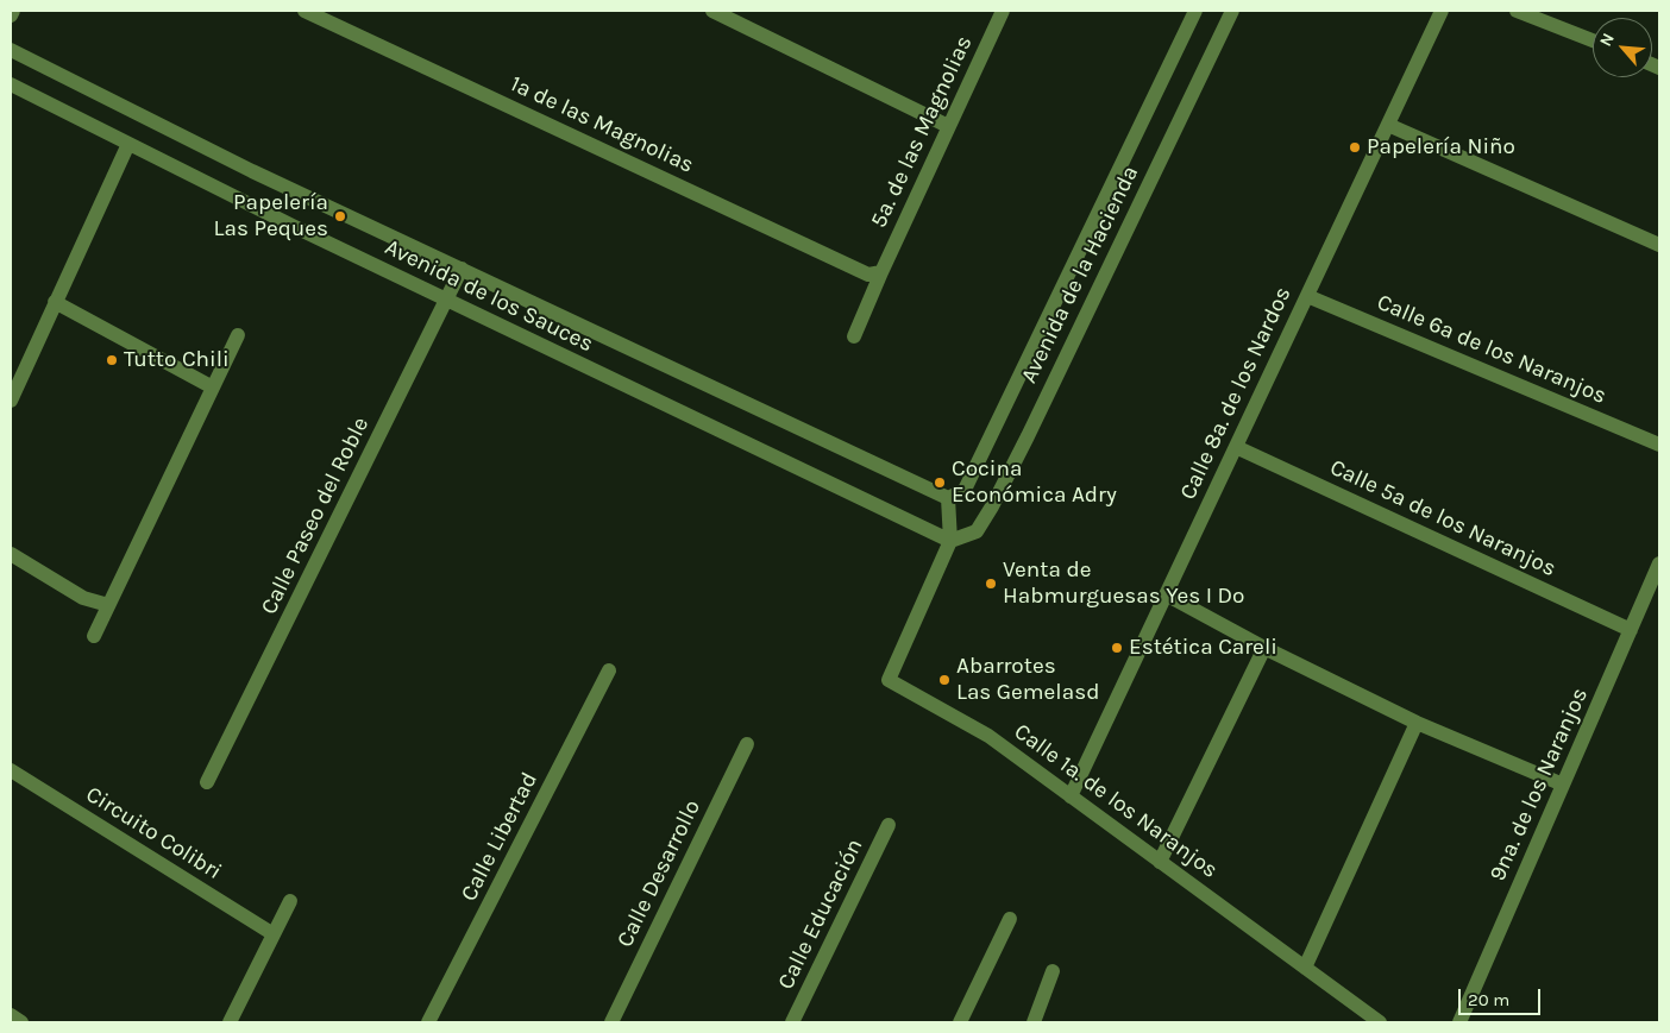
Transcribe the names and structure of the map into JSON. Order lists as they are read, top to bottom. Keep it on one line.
{"streets":{"street":["1a de las Magnolias","5a. de las Magnolias","Avenida de la Hacienda","Avenida de los Sauces","Calle 6a de los Naranjos","Calle 8a. de los Nardos","Calle Paseo del Roble","Calle 5a de los Naranjos","9na. de los Naranjos","Calle 1a. de los Naranjos","Circuito Colibri","Calle Libertad","Calle Desarrollo","Calle Educación"]},"crossings":[["1a de las Magnolias","5a. de las Magnolias"],["Avenida de la Hacienda","Avenida de los Sauces"],["Avenida de la Hacienda","Calle 1a. de los Naranjos"],["Avenida de los Sauces","Calle Paseo del Roble"],["Avenida de los Sauces","Calle 1a. de los Naranjos"],["Calle 6a de los Naranjos","Calle 8a. de los Nardos"],["Calle 8a. de los Nardos","Calle 5a de los Naranjos"],["Calle 8a. de los Nardos","Calle 1a. de los Naranjos"],["Calle 5a de los Naranjos","9na. de los Naranjos"]],"places":["Papelería Niño","Papelería Las Peques","Tutto Chili","Cocina Económica Adry","Venta de Habmurguesas Yes I Do","Estética Careli","Abarrotes Las Gemelasd"],"scale_bar":"20 m","north":"top left"}
